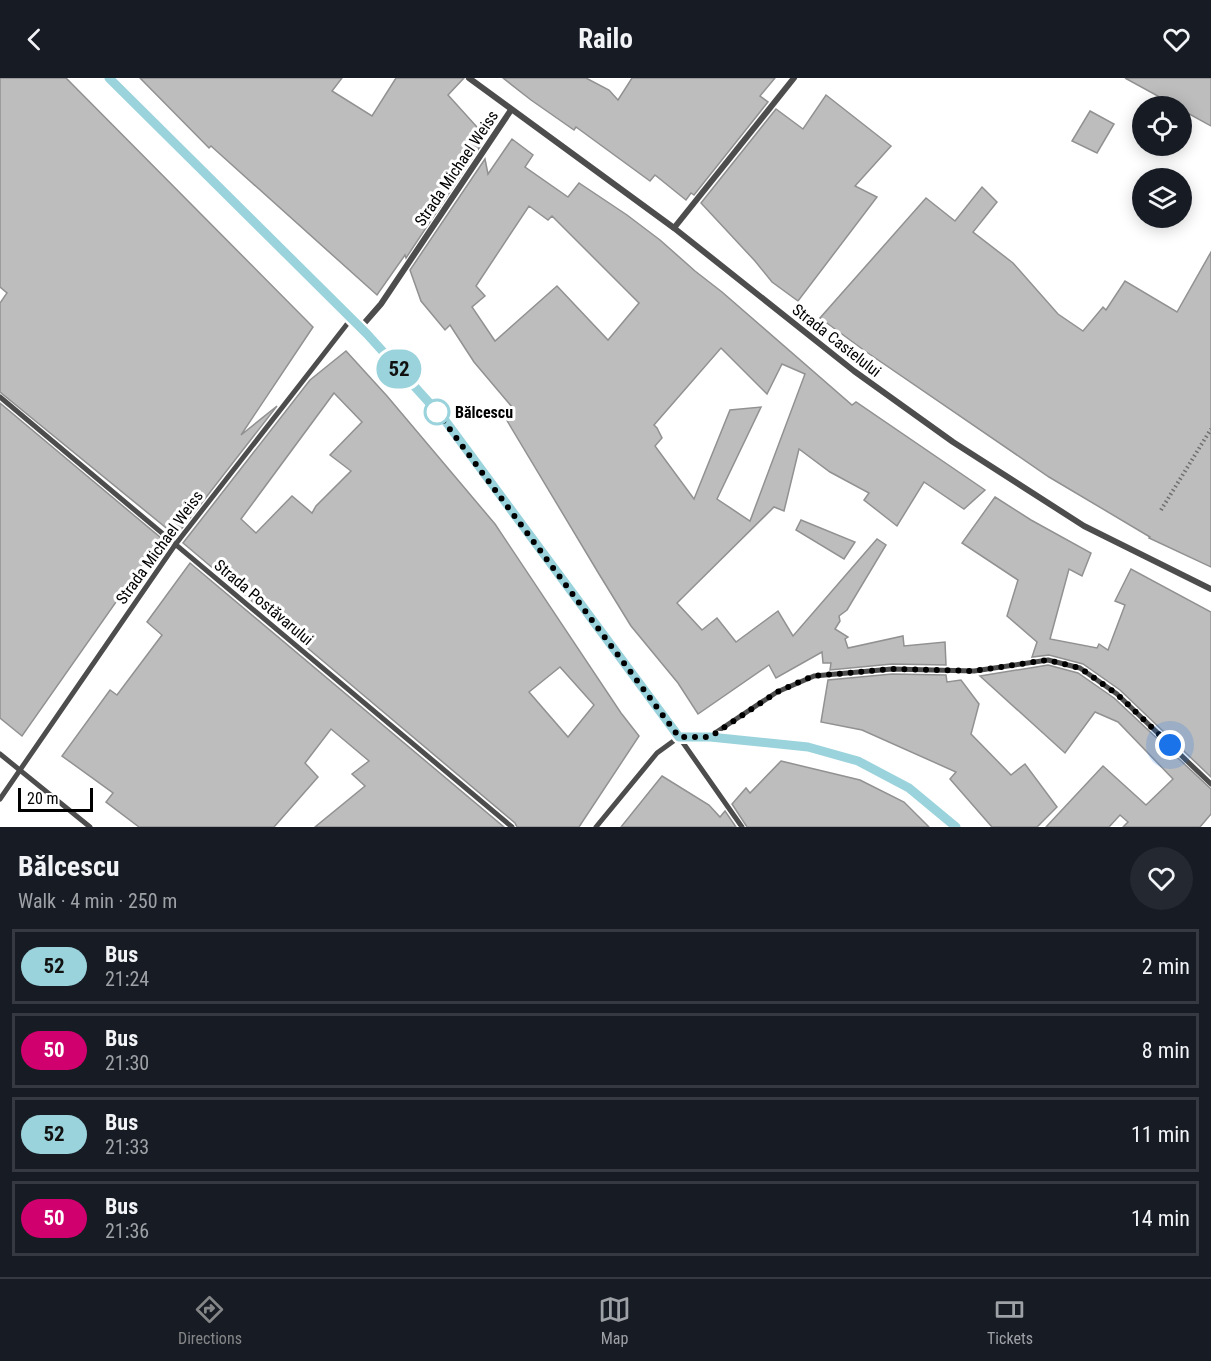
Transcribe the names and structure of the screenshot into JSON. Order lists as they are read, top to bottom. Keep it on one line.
{"streets":{"street":["Strada Michael Weiss","Strada Castelului","Strada Postăvarului"]},"crossings":[["Strada Michael Weiss","Strada Castelului"],["Strada Michael Weiss","Strada Postăvarului"]],"places":["Bălcescu"],"lines":["bus line 52"],"scale_bar":"20 m","page":{"header":"Railo","on_map":"52","scale":"20 m","heading":["Bălcescu","Walk · 4 min · 250 m"],"list":[{"mark":"52","name":"Bus","note":"21:24","value":"2 min"},{"mark":"50","name":"Bus","note":"21:30","value":"8 min"},{"mark":"52","name":"Bus","note":"21:33","value":"11 min"},{"mark":"50","name":"Bus","note":"21:36","value":"14 min"}],"tabs":["Directions","Map","Tickets"]}}
